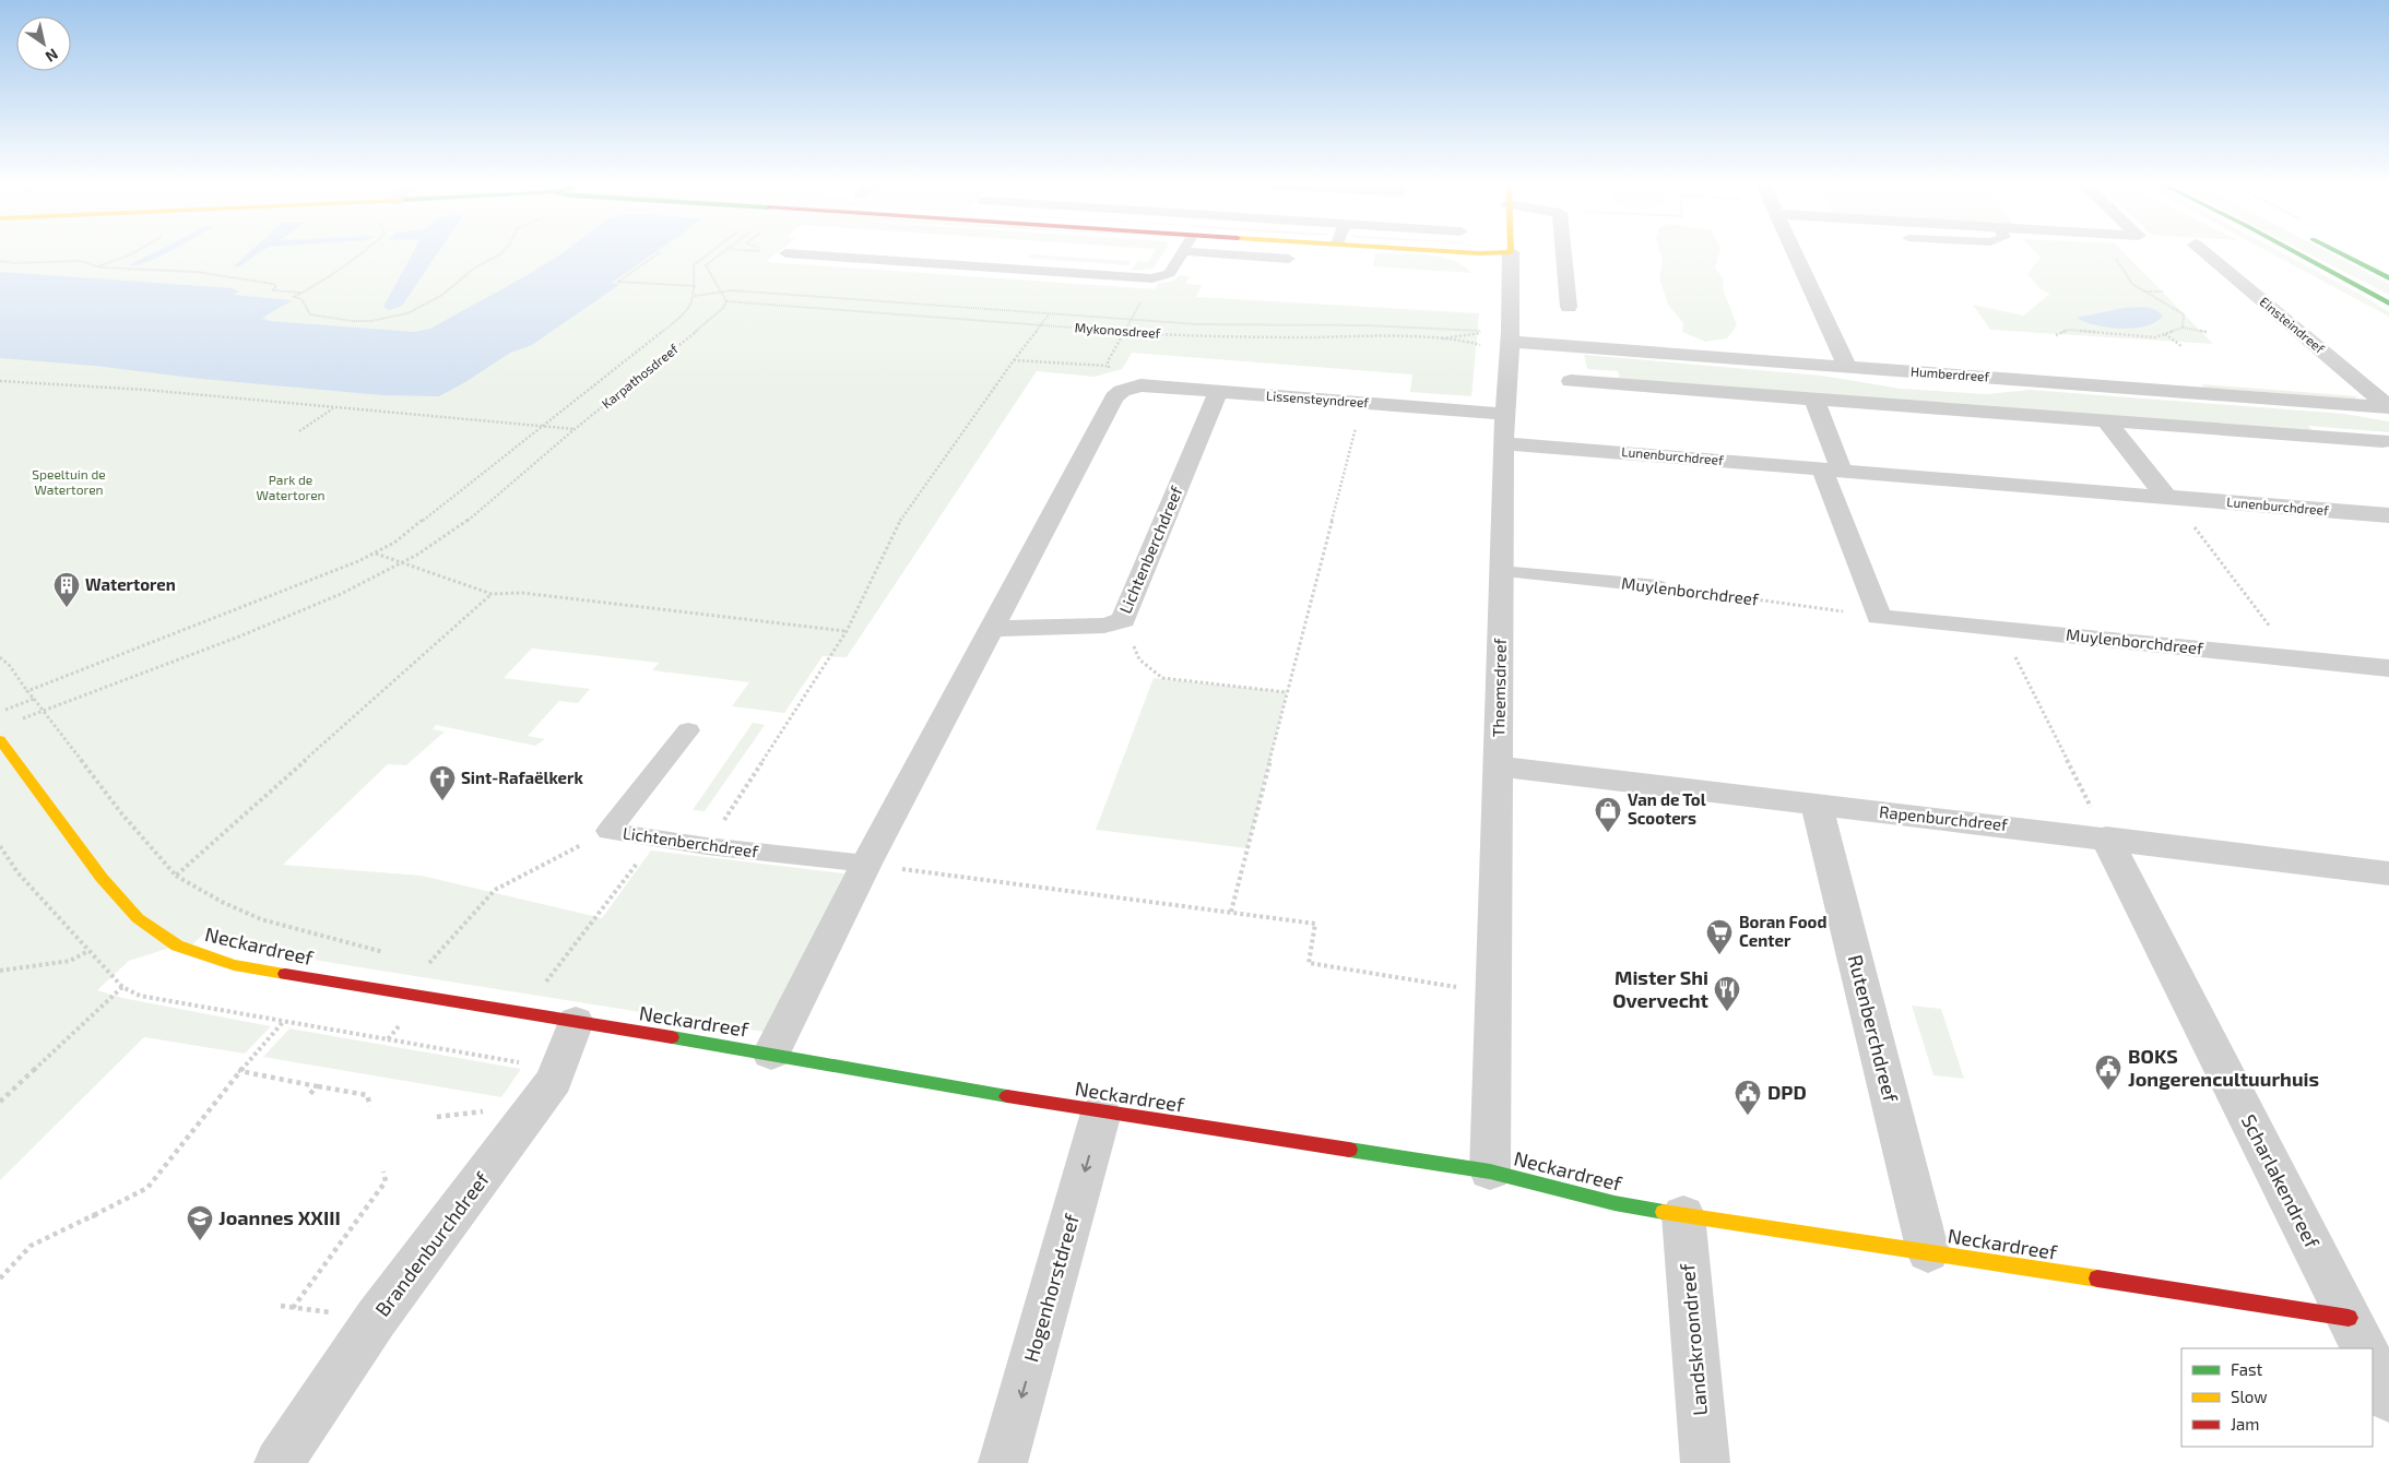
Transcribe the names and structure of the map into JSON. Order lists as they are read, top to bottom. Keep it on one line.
{"streets":{"street":["Einsteindreef","Humberdreef","Lissensteyndreef","Lunenburchdreef","Lichtenberchdreef","Muylenborchdreef","Theemsdreef","Rapenburchdreef","Neckardreef","Rutenberchdreef","Scharlakendreef","Brandenburchdreef","Hogenhorstdreef","Landskroondreef"],"path":["Mykonosdreef","Karpathosdreef"]},"crossings":[["Einsteindreef","Humberdreef"],["Mykonosdreef","Humberdreef"],["Mykonosdreef","Karpathosdreef"],["Mykonosdreef","Theemsdreef"],["Humberdreef","Theemsdreef"],["Lissensteyndreef","Lunenburchdreef"],["Lissensteyndreef","Lichtenberchdreef"],["Lissensteyndreef","Theemsdreef"],["Lunenburchdreef","Theemsdreef"],["Muylenborchdreef","Theemsdreef"],["Theemsdreef","Rapenburchdreef"],["Theemsdreef","Neckardreef"],["Rapenburchdreef","Rutenberchdreef"],["Rapenburchdreef","Scharlakendreef"],["Neckardreef","Rutenberchdreef"],["Neckardreef","Scharlakendreef"],["Neckardreef","Brandenburchdreef"],["Neckardreef","Hogenhorstdreef"],["Neckardreef","Landskroondreef"]],"one_way":["Hogenhorstdreef"],"parks":["Speeltuin de Watertoren","Park de Watertoren"],"places":{"building":["Watertoren"],"church":["Sint-Rafaëlkerk"],"shop":["Van de Tol Scooters"],"supermarket":["Boran Food Center"],"restaurant":["Mister Shi Overvecht"],"public building":["BOKS Jongerencultuurhuis","DPD"],"school or university":["Joannes XXIII"]},"legend":["Fast","Slow","Jam"],"north":"bottom right"}
